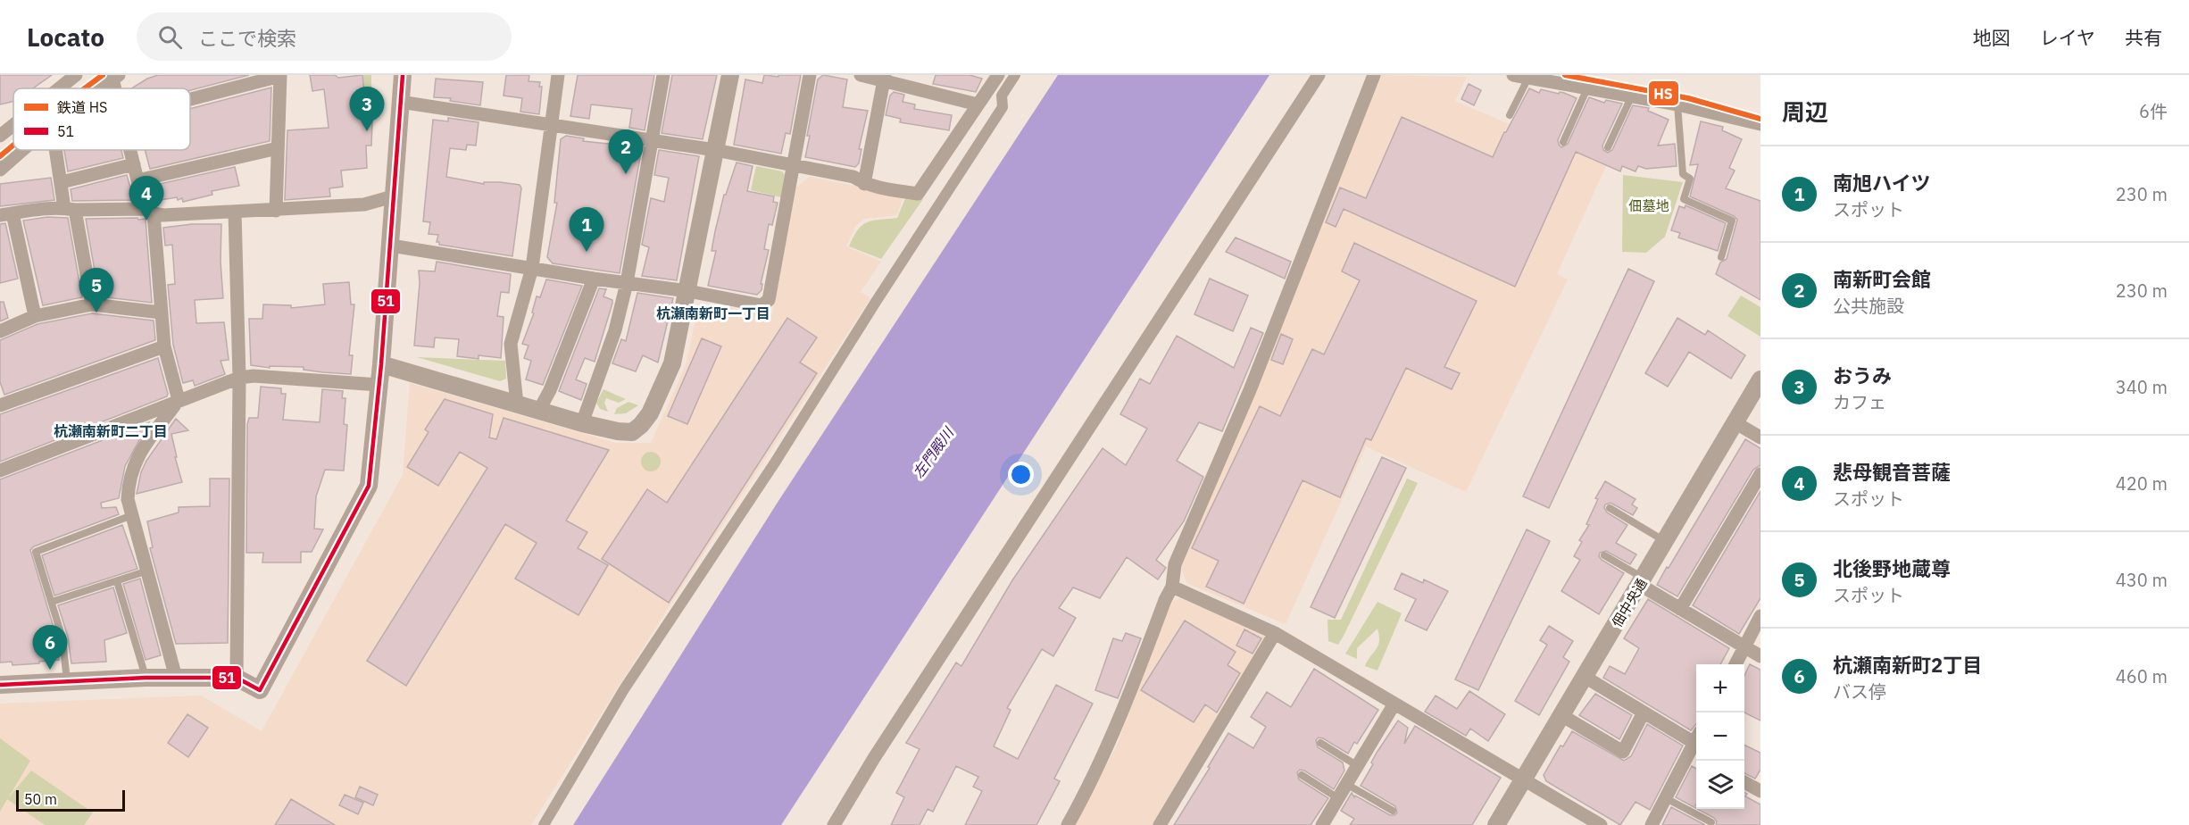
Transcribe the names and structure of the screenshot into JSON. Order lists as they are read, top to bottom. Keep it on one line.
{"streets":{"street":["佃中央通"]},"districts":["杭瀬南新町一丁目","杭瀬南新町二丁目"],"water":["左門殿川"],"parks":["佃墓地"],"lines":["rail line HS","transit line 51"],"legend":["鉄道 HS","51"],"scale_bar":"50 m","page":{"header":"Locato","search":"ここで検索","nav":["地図","レイヤ","共有"],"heading":["周辺","6件"],"pins":["3","2","4","1","5","6"],"list":[{"mark":"1","name":"南旭ハイツ","note":"スポット","value":"230 m"},{"mark":"2","name":"南新町会館","note":"公共施設","value":"230 m"},{"mark":"3","name":"おうみ","note":"カフェ","value":"340 m"},{"mark":"4","name":"悲母観音菩薩","note":"スポット","value":"420 m"},{"mark":"5","name":"北後野地蔵尊","note":"スポット","value":"430 m"},{"mark":"6","name":"杭瀬南新町2丁目","note":"バス停","value":"460 m"}],"map_buttons":["+","−"],"scale":"50 m"}}
